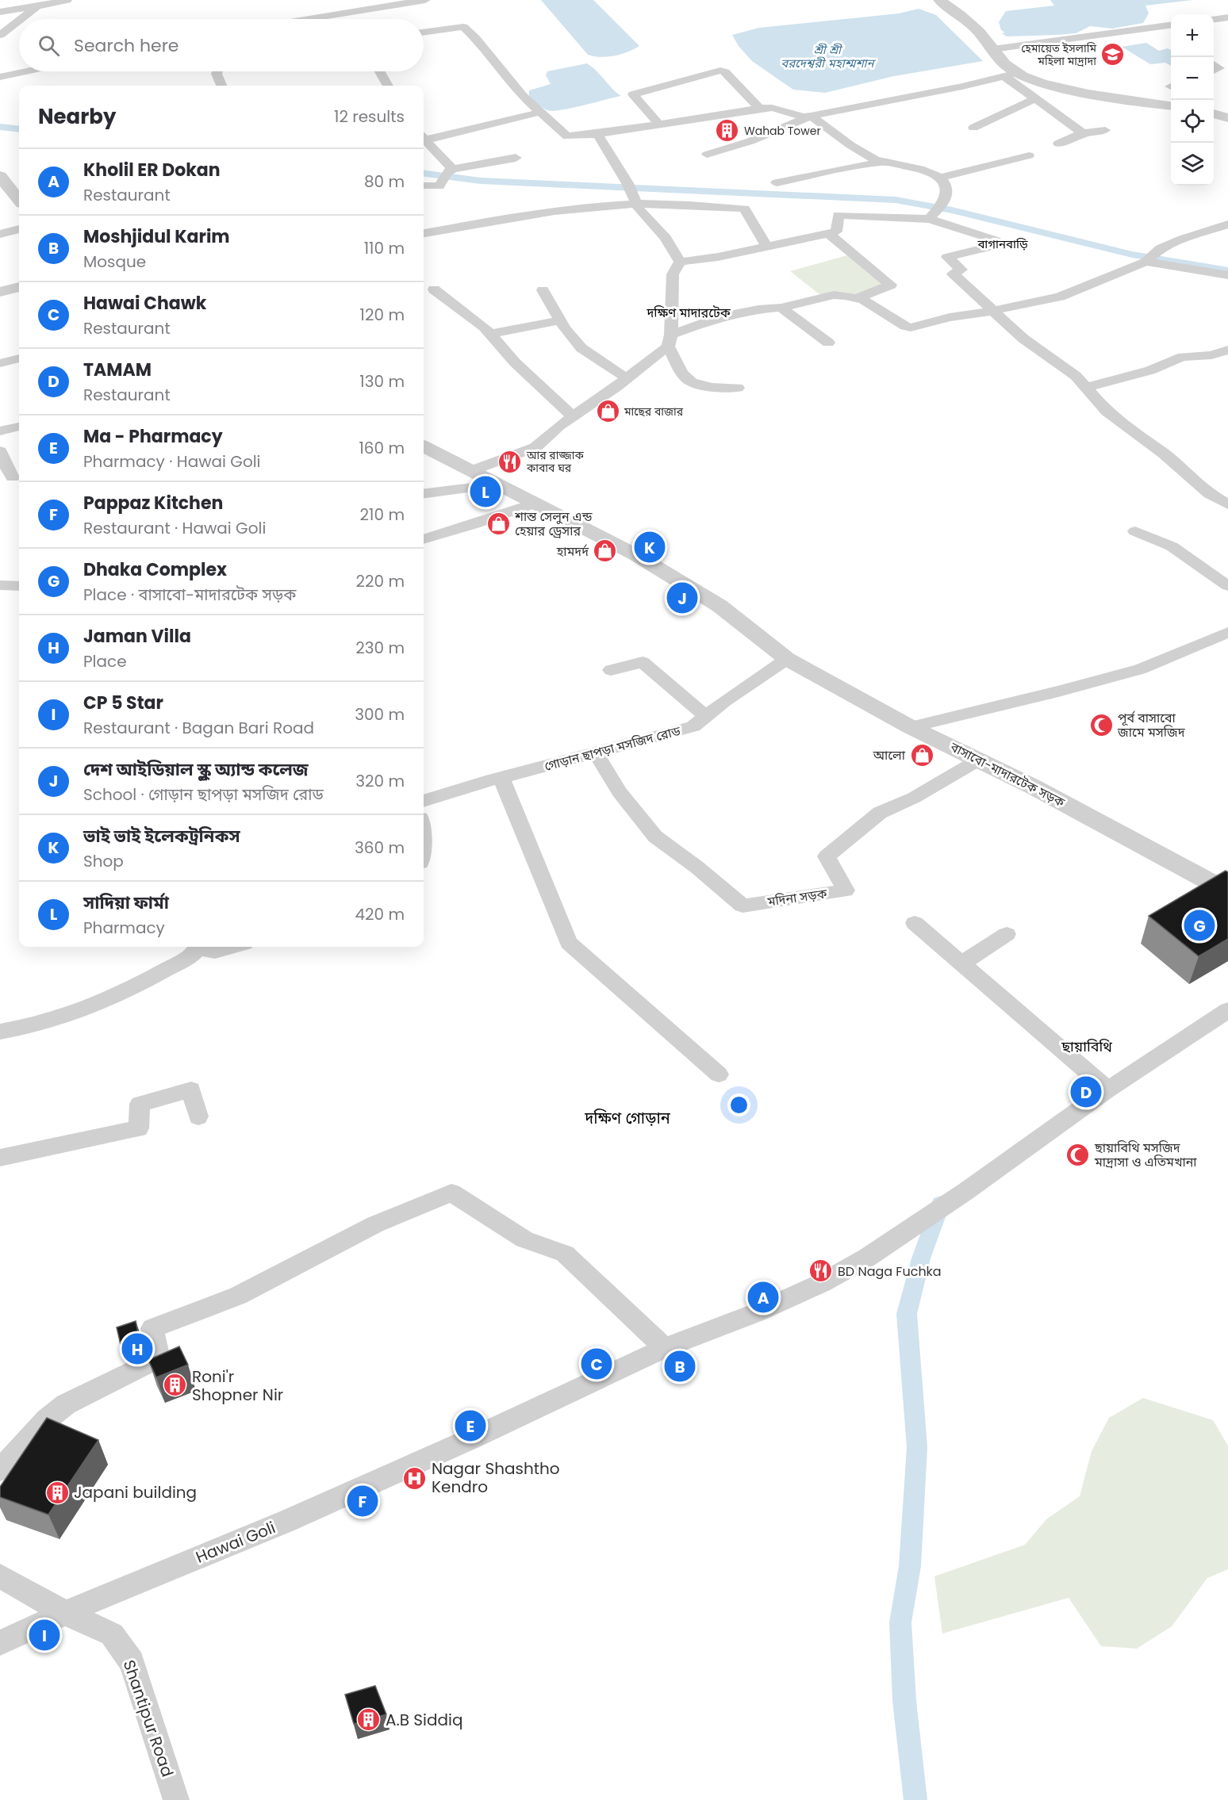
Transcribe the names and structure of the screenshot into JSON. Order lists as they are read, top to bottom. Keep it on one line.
{"streets":{"street":["গোড়ান ছাপড়া মসজিদ রোড","বাসাবো-মাদারটেক সড়ক","মদিনা সড়ক","Hawai Goli","Shantipur Road"]},"crossings":[["গোড়ান ছাপড়া মসজিদ রোড","বাসাবো-মাদারটেক সড়ক"],["গোড়ান ছাপড়া মসজিদ রোড","মদিনা সড়ক"],["বাসাবো-মাদারটেক সড়ক","মদিনা সড়ক"],["Hawai Goli","Shantipur Road"]],"districts":["বাগানবাড়ি","দক্ষিণ মাদারটেক","ছায়াবিথি","দক্ষিণ গোড়ান"],"water":["শ্রী শ্রী বরদেশ্বরী মহাশ্মশান"],"places":{"school or university":["হেমায়েত ইসলামি মহিলা মাদ্রাদা"],"building":["Wahab Tower","Roni'r Shopner Nir","Japani building","A.B Siddiq"],"shop":["মাছের বাজার","শান্ত সেলুন এন্ড হেয়ার ড্রেসার","হামদর্দ","আলো"],"restaurant":["আর রাজ্জাক কাবাব ঘর","BD Naga Fuchka"],"mosque":["পূর্ব বাসাবো জামে মসজিদ","ছায়াবিথি মসজিদ মাদ্রাসা ও এতিমখানা"],"hospital":["Nagar Shashtho Kendro"]},"page":{"map_buttons":["+","−"],"search":"Search here","heading":["Nearby","12 results"],"list":[{"mark":"A","name":"Kholil ER Dokan","note":"Restaurant","value":"80 m"},{"mark":"B","name":"Moshjidul Karim","note":"Mosque","value":"110 m"},{"mark":"C","name":"Hawai Chawk","note":"Restaurant","value":"120 m"},{"mark":"D","name":"TAMAM","note":"Restaurant","value":"130 m"},{"mark":"E","name":"Ma - Pharmacy","note":"Pharmacy · Hawai Goli","value":"160 m"},{"mark":"F","name":"Pappaz Kitchen","note":"Restaurant · Hawai Goli","value":"210 m"},{"mark":"G","name":"Dhaka Complex","note":"Place · বাসাবো-মাদারটেক সড়ক","value":"220 m"},{"mark":"H","name":"Jaman Villa","note":"Place","value":"230 m"},{"mark":"I","name":"CP 5 Star","note":"Restaurant · Bagan Bari Road","value":"300 m"},{"mark":"J","name":"দেশ আইডিয়াল স্কুল অ্যান্ড কলেজ","note":"School · গোড়ান ছাপড়া মসজিদ রোড","value":"320 m"},{"mark":"K","name":"ভাই ভাই ইলেকট্রনিকস","note":"Shop","value":"360 m"},{"mark":"L","name":"সাদিয়া ফার্মা","note":"Pharmacy","value":"420 m"}],"pins":["L","K","J","G","D","A","H","C","B","E","F","I"]}}
